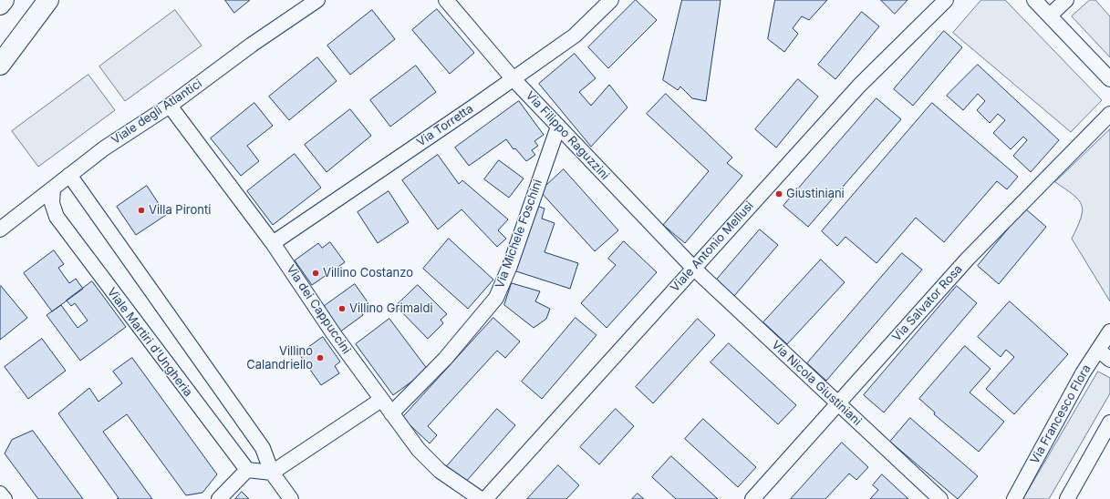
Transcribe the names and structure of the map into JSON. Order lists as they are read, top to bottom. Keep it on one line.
{"streets":{"street":["Viale degli Atlantici","Via Torretta","Via Filippo Raguzzini","Via Michele Foschini","Viale Antonio Mellusi","Via Salvator Rosa","Via dei Cappuccini","Viale Martiri d'Ungheria","Via Nicola Giustiniani","Via Francesco Flora"]},"crossings":[["Viale degli Atlantici","Via dei Cappuccini"],["Viale degli Atlantici","Viale Martiri d'Ungheria"],["Via Torretta","Via Filippo Raguzzini"],["Via Torretta","Via dei Cappuccini"],["Via Filippo Raguzzini","Via Michele Foschini"],["Via Filippo Raguzzini","Viale Antonio Mellusi"],["Via Filippo Raguzzini","Via Nicola Giustiniani"],["Via Michele Foschini","Via dei Cappuccini"],["Viale Antonio Mellusi","Via Nicola Giustiniani"],["Via Salvator Rosa","Via Nicola Giustiniani"]],"places":["Giustiniani","Villa Pironti","Villino Costanzo","Villino Grimaldi","Villino Calandriello"]}
